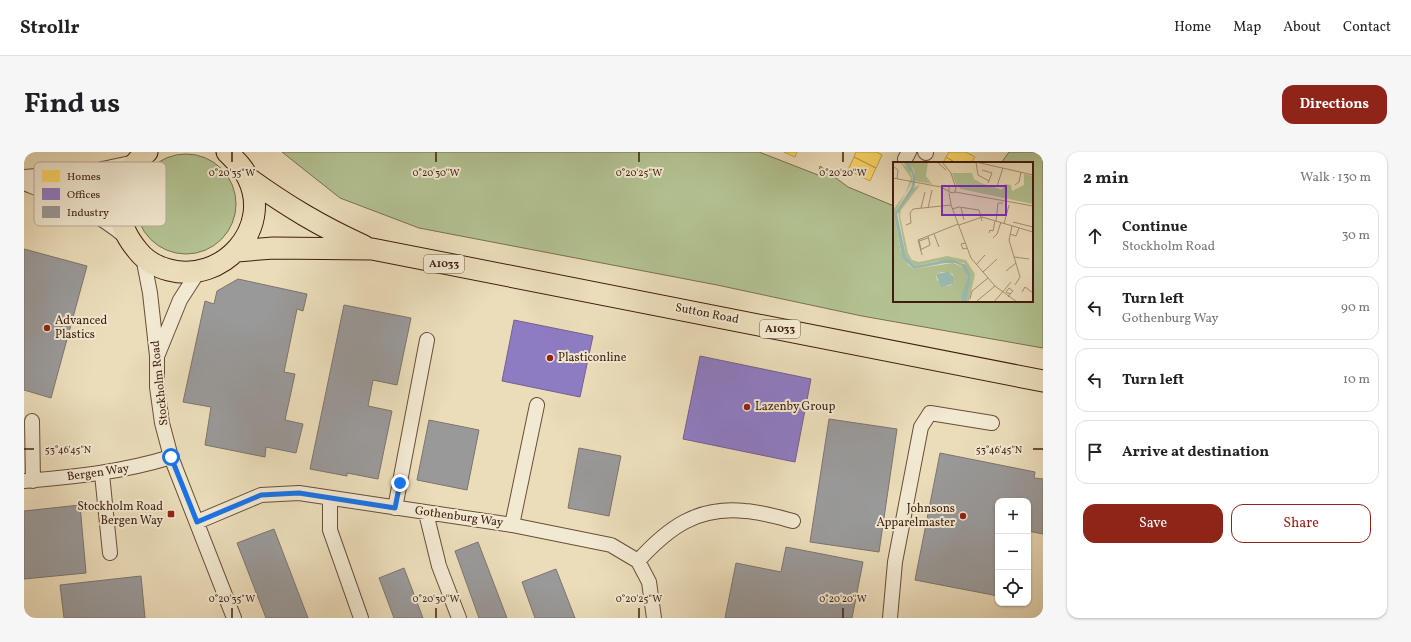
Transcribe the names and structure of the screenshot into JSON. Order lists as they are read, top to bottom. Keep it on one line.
{"streets":{"highway":["A1033","Sutton Road"],"street":["Stockholm Road","Bergen Way","Gothenburg Way"]},"crossings":[["A1033","Sutton Road"],["Stockholm Road","Bergen Way"],["Stockholm Road","Gothenburg Way"]],"places":{"other":["Advanced Plastics","Plasticonline","Lazenby Group","Johnsons Apparelmaster"],"transit":["Stockholm Road Bergen Way"]},"legend":["Homes","Offices","Industry"],"page":{"header":"Strollr","nav":["Home","Map","About","Contact"],"title":"Find us","buttons":["Directions",["Save","Share"]],"heading":["2 min","Walk · 130 m"],"list":[["Continue","Stockholm Road","30 m"],["Turn left","Gothenburg Way","90 m"],["Turn left","10 m"],"Arrive at destination"],"map_buttons":["+","−"]},"coordinates":["0°20'35\"W","0°20'30\"W","0°20'25\"W","0°20'20\"W","53°46'45\"N"]}
